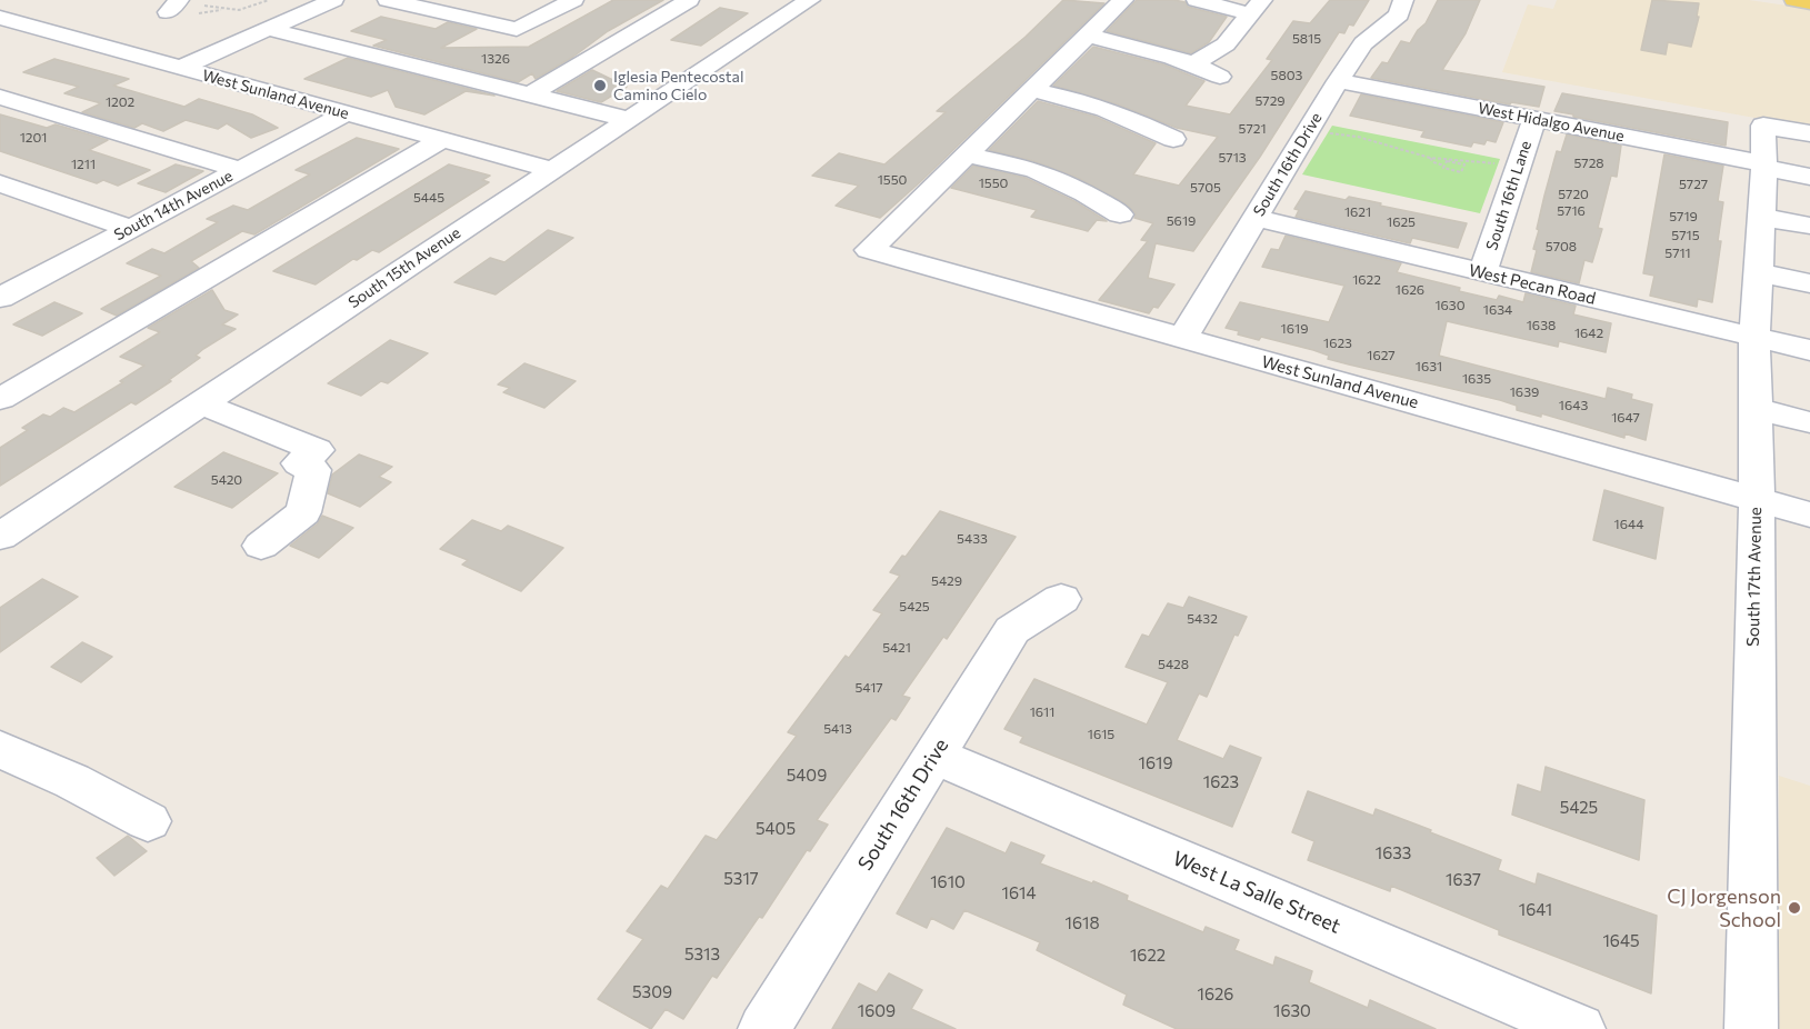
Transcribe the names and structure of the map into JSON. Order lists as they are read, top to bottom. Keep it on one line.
{"streets":{"street":["West Sunland Avenue","West Hidalgo Avenue","South 16th Drive","South 16th Lane","South 14th Avenue","South 15th Avenue","West Pecan Road","South 17th Avenue","West La Salle Street"]},"crossings":[["West Sunland Avenue","South 16th Drive"],["West Sunland Avenue","South 14th Avenue"],["West Sunland Avenue","South 15th Avenue"],["West Sunland Avenue","South 17th Avenue"],["West Hidalgo Avenue","South 16th Drive"],["West Hidalgo Avenue","South 16th Lane"],["West Hidalgo Avenue","South 17th Avenue"],["South 16th Drive","West Pecan Road"],["South 16th Drive","West La Salle Street"],["South 16th Lane","West Pecan Road"],["West Pecan Road","South 17th Avenue"]],"places":["Iglesia Pentecostal Camino Cielo","CJ Jorgenson School"],"house_numbers":["5815","1326","5803","5729","1202","5721","1201","5713","5728","1211","1550","1550","5727","5705","5720","5445","5716","1621","5719","5619","1625","5715","5708","5711","1622","1626","1630","1634","1638","1619","1642","1623","1627","1631","1635","1639","1643","1647","5420","1644","5433","5429","5425","5432","5421","5428","5417","1611","5413","1615","1619","5409","1623","5425","5405","1633","5317","1637","1610","1614","1641","1618","1645","5313","1622","5309","1626","1609","1630"]}
